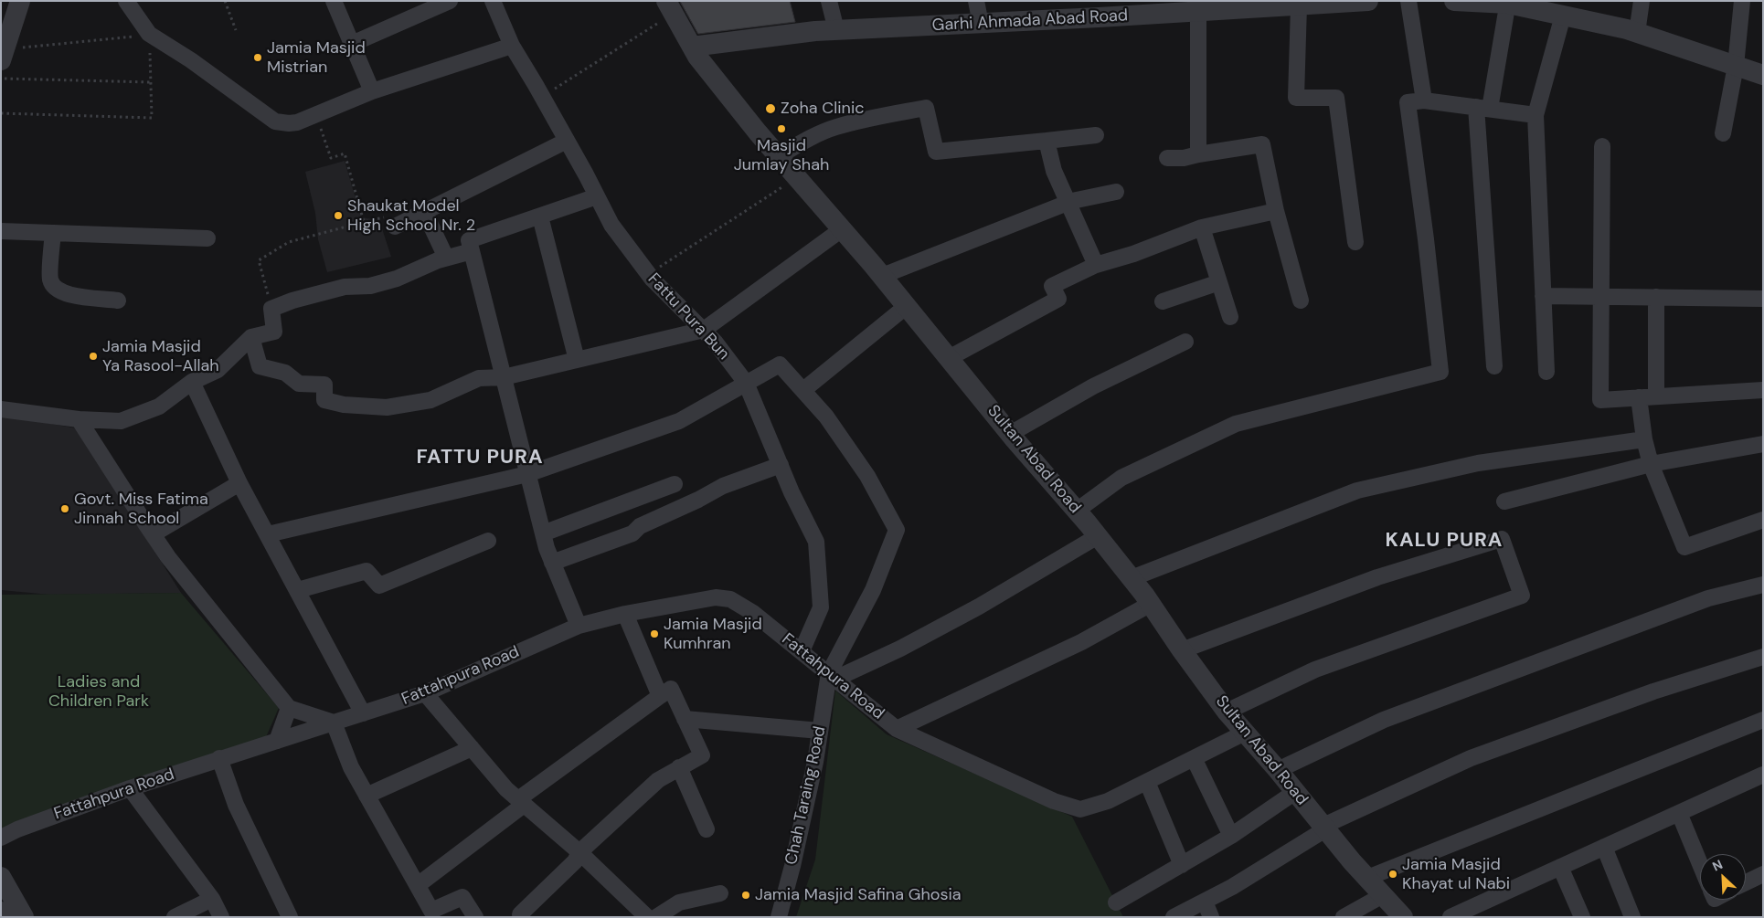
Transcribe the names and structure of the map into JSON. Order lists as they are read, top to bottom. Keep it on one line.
{"streets":{"street":["Garhi Ahmada Abad Road","Fattu Pura Bun","Sultan Abad Road","Fattahpura Road","Chah Taraing Road"]},"crossings":[["Garhi Ahmada Abad Road","Sultan Abad Road"],["Fattu Pura Bun","Fattahpura Road"],["Sultan Abad Road","Fattahpura Road"],["Fattahpura Road","Chah Taraing Road"]],"districts":["FATTU PURA","KALU PURA"],"parks":["Ladies and Children Park"],"places":["Jamia Masjid Mistrian","Zoha Clinic","Masjid Jumlay Shah","Shaukat Model High School Nr. 2","Jamia Masjid Ya Rasool-Allah","Govt. Miss Fatima Jinnah School","Jamia Masjid Kumhran","Jamia Masjid Khayat ul Nabi","Jamia Masjid Safina Ghosia"],"north":"top left"}
